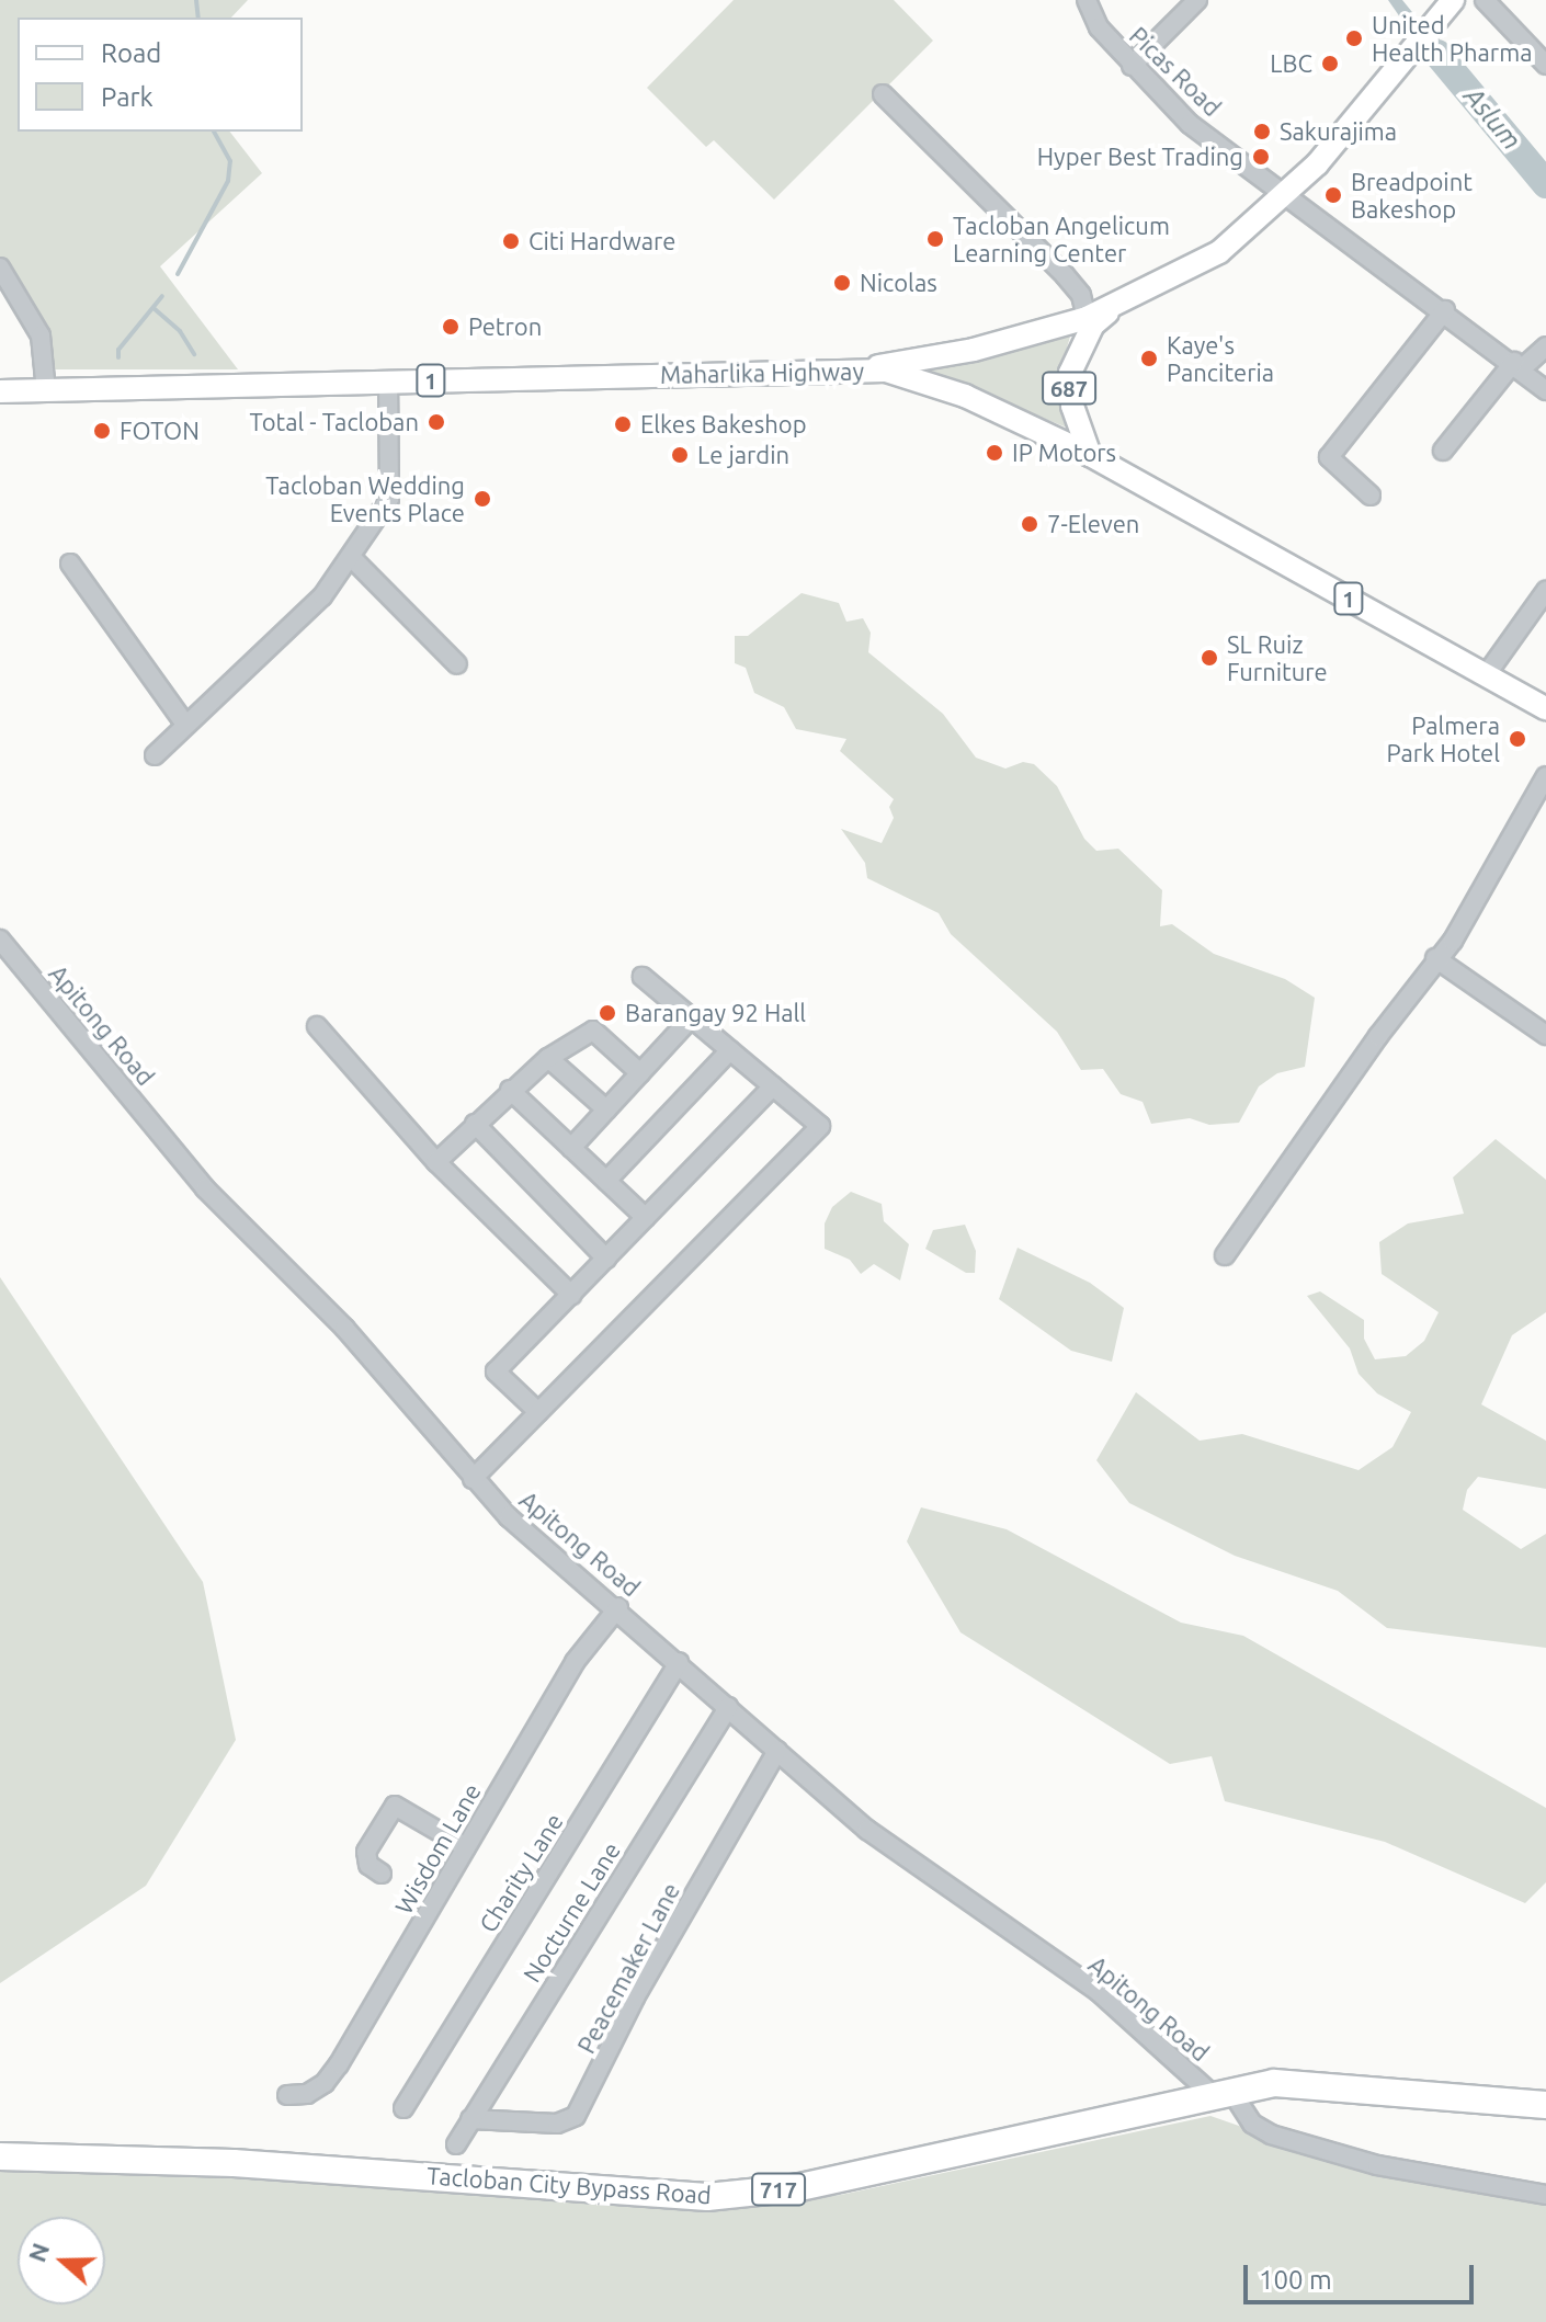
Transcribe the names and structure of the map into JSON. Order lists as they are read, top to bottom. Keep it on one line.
{"streets":{"highway":["Tacloban City Bypass Road","717"],"main road":["Maharlika Highway","1","687"],"street":["Picas Road","Apitong Road","Wisdom Lane","Charity Lane","Nocturne Lane","Peacemaker Lane"]},"crossings":[["Picas Road","687"],["Maharlika Highway","687"],["Apitong Road","Wisdom Lane"],["Apitong Road","Charity Lane"],["Apitong Road","Nocturne Lane"],["Apitong Road","Peacemaker Lane"],["Apitong Road","Tacloban City Bypass Road"],["Nocturne Lane","Peacemaker Lane"]],"water":["Aslum"],"places":["United Health Pharma","LBC","Sakurajima","Hyper Best Trading","Breadpoint Bakeshop","Tacloban Angelicum Learning Center","Citi Hardware","Nicolas","Petron","Kaye's Panciteria","Total - Tacloban","Elkes Bakeshop","FOTON","IP Motors","Le jardin","Tacloban Wedding Events Place","7-Eleven","SL Ruiz Furniture","Palmera Park Hotel","Barangay 92 Hall"],"legend":["Road","Park"],"scale_bar":"100 m","north":"left"}
